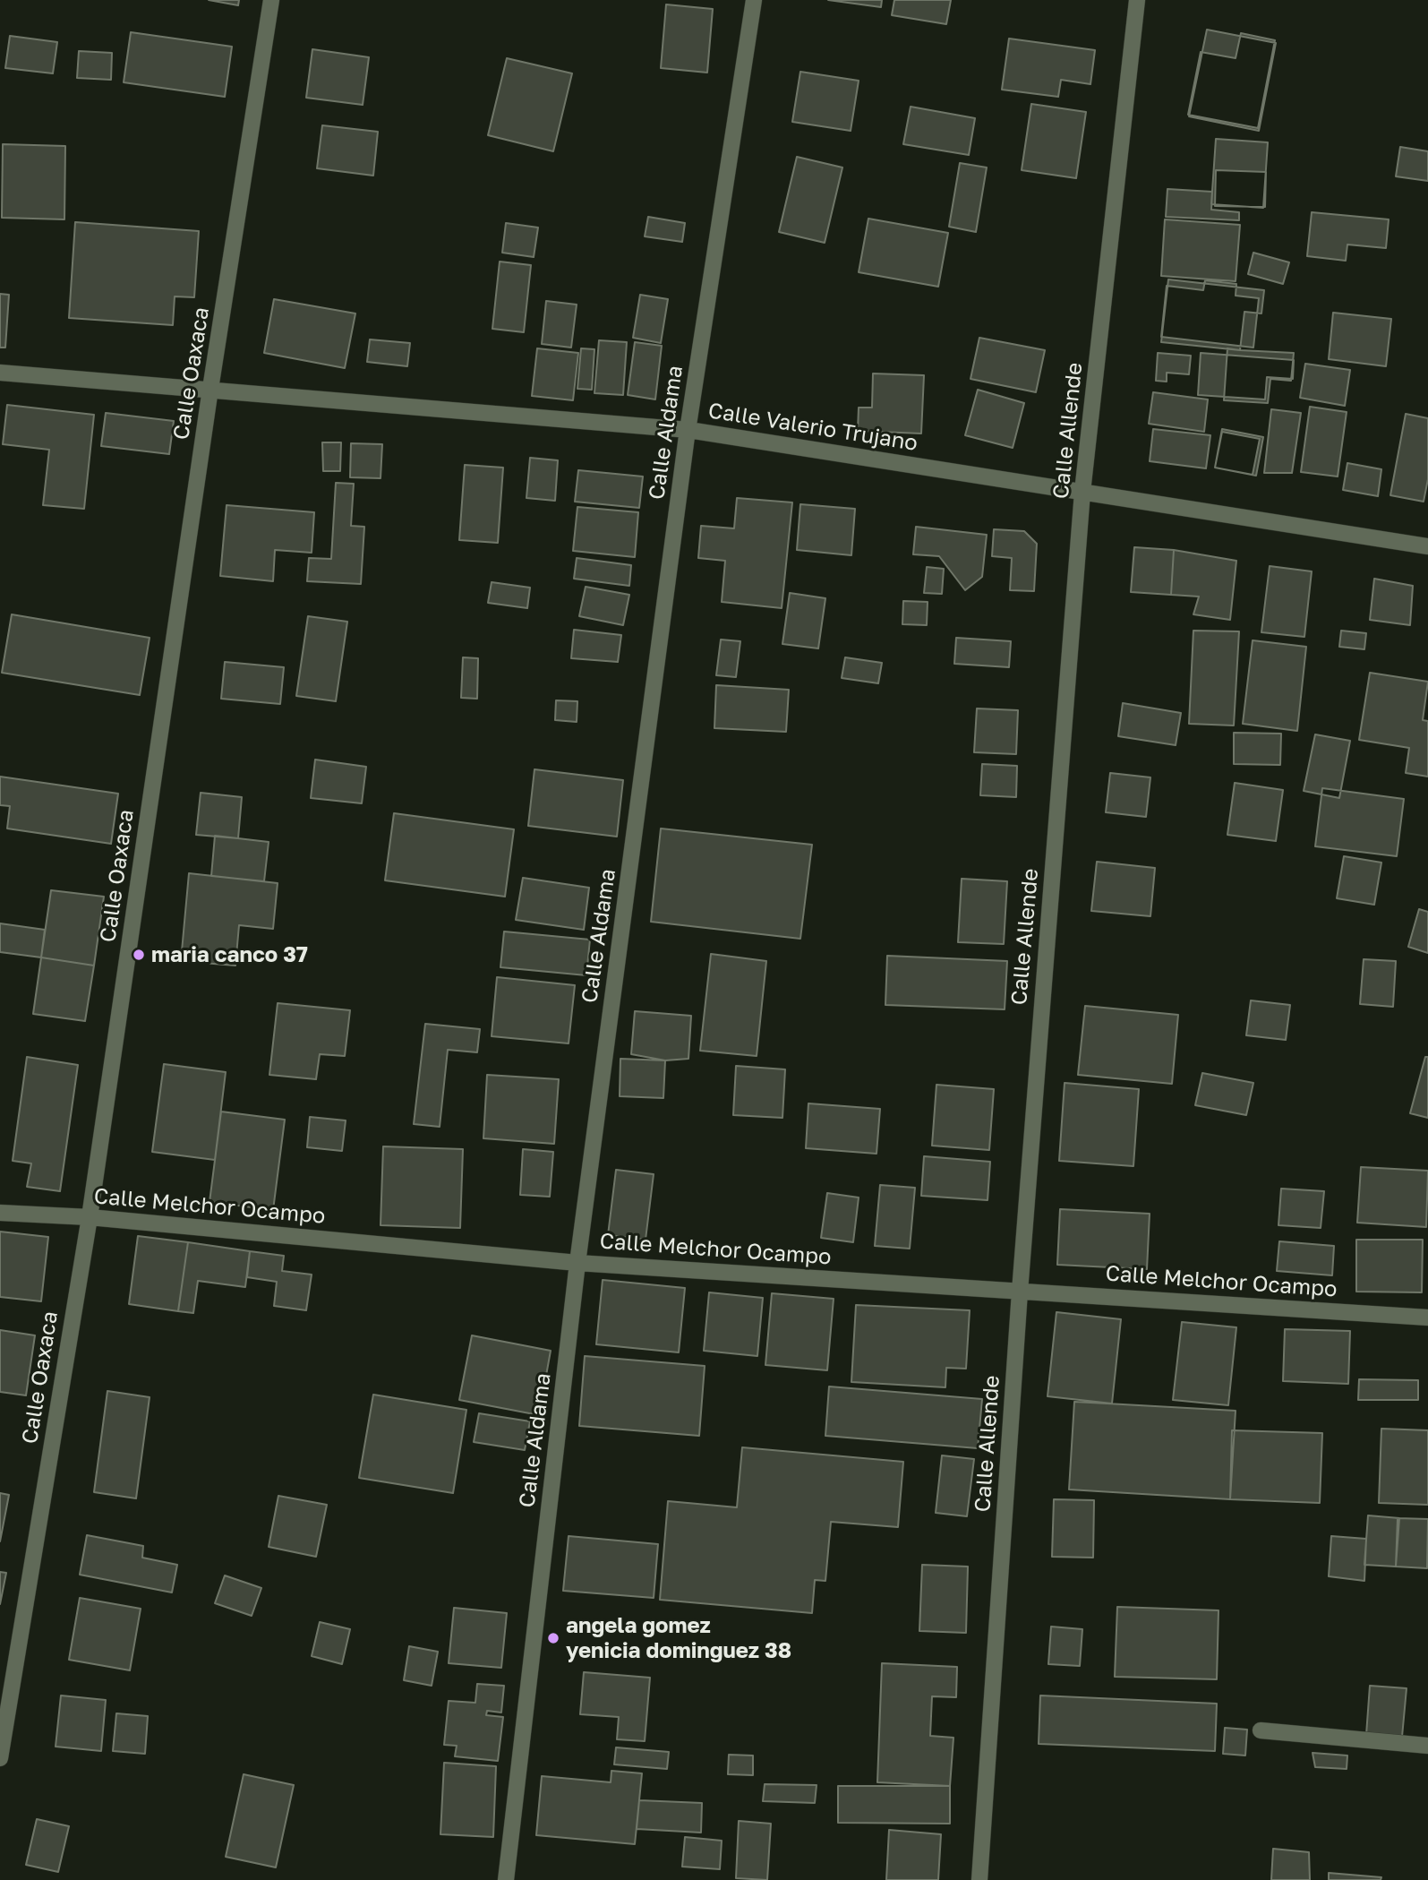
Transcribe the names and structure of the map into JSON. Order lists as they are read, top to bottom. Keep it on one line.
{"streets":{"street":["Calle Oaxaca","Calle Valerio Trujano","Calle Allende","Calle Aldama","Calle Melchor Ocampo"]},"crossings":[["Calle Oaxaca","Calle Valerio Trujano"],["Calle Oaxaca","Calle Melchor Ocampo"],["Calle Valerio Trujano","Calle Allende"],["Calle Valerio Trujano","Calle Aldama"],["Calle Allende","Calle Melchor Ocampo"],["Calle Aldama","Calle Melchor Ocampo"]],"places":["maria canco 37","angela gomez yenicia dominguez 38"]}
